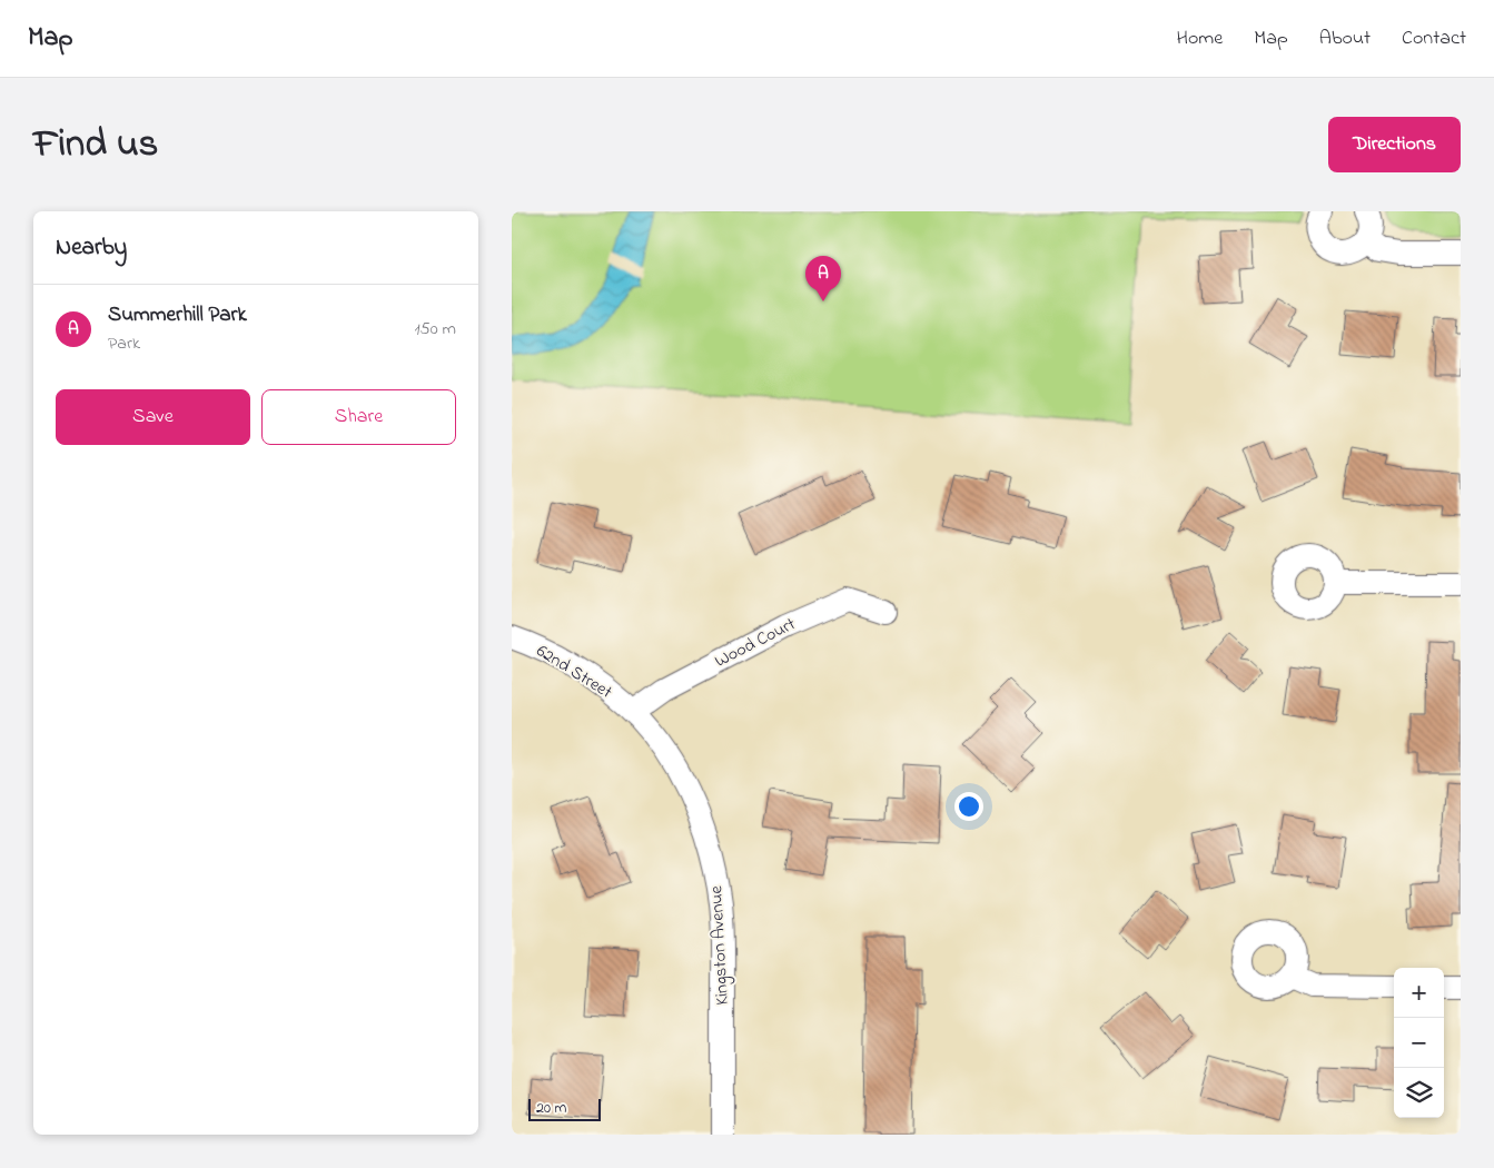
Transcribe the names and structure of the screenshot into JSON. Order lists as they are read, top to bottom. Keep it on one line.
{"streets":{"street":["Wood Court","62nd Street","Kingston Avenue"]},"crossings":[["Wood Court","62nd Street"],["Wood Court","Kingston Avenue"],["62nd Street","Kingston Avenue"]],"scale_bar":"20 m","page":{"header":"Map","nav":["Home","Map","About","Contact"],"title":"Find us","buttons":["Directions",["Save","Share"]],"heading":"Nearby","pins":"A","list":[{"mark":"A","name":"Summerhill Park","note":"Park","value":"150 m"}],"map_buttons":["+","−"],"scale":"20 m"}}
